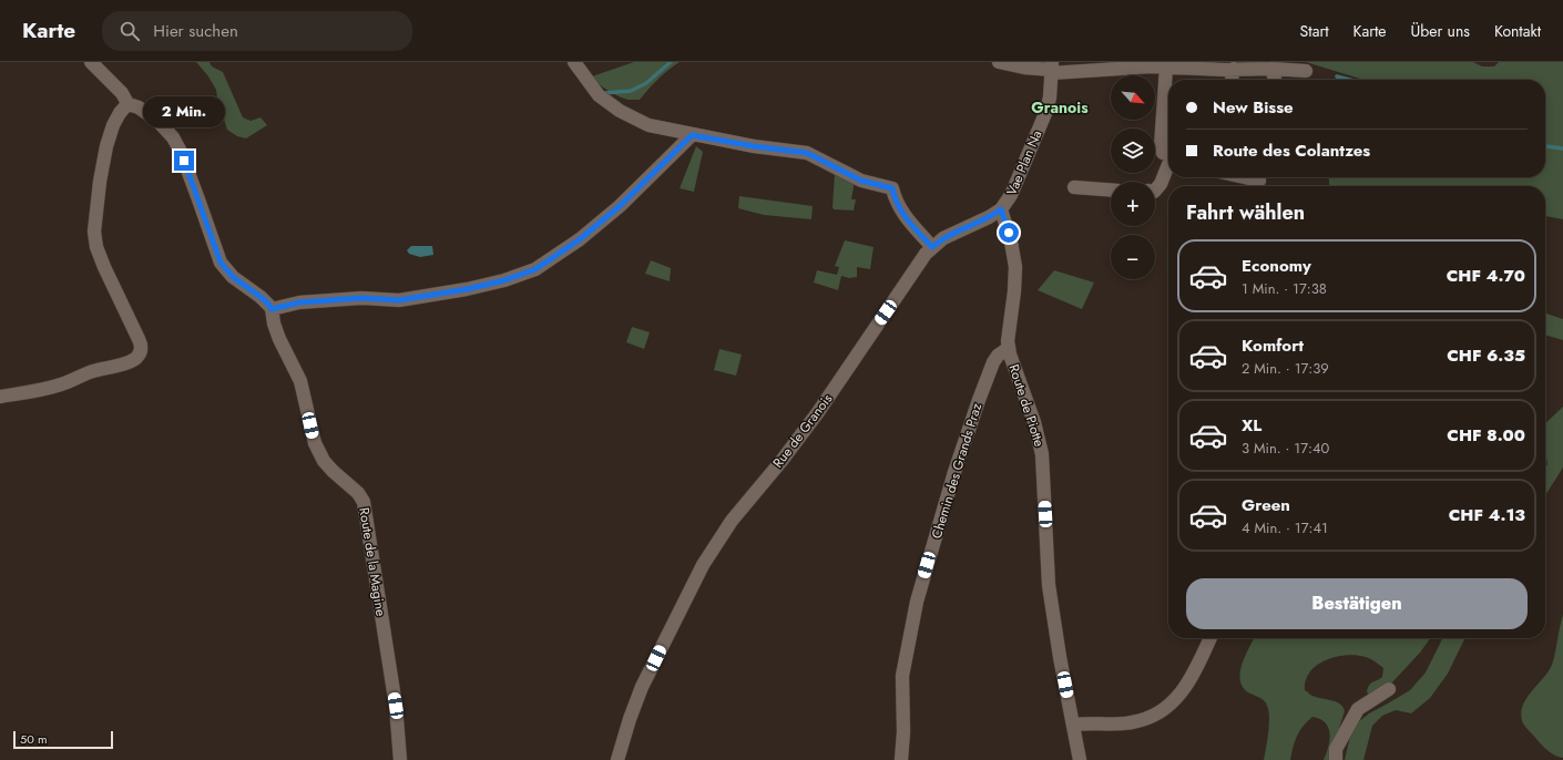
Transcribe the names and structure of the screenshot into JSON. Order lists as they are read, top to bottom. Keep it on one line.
{"streets":{"street":["Vae Plan Na","Route de Piotte","Rue de Granois","Chemin des Grands Praz","Route de la Magine"]},"crossings":[["Vae Plan Na","Route de Piotte"],["Vae Plan Na","Rue de Granois"],["Route de Piotte","Rue de Granois"],["Route de Piotte","Chemin des Grands Praz"]],"districts":["Granois"],"scale_bar":"50 m","north":"bottom right","page":{"header":"Karte","search":"Hier suchen","nav":["Start","Karte","Über uns","Kontakt"],"map_buttons":["+","−"],"banner":["New Bisse","Route des Colantzes"],"bubble":"2 Min.","heading":"Fahrt wählen","list":[{"name":"Economy","note":"1 Min. · 17:38","value":"CHF 4.70"},{"name":"Komfort","note":"2 Min. · 17:39","value":"CHF 6.35"},{"name":"XL","note":"3 Min. · 17:40","value":"CHF 8.00"},{"name":"Green","note":"4 Min. · 17:41","value":"CHF 4.13"}],"buttons":"Bestätigen","scale":"50 m"}}
